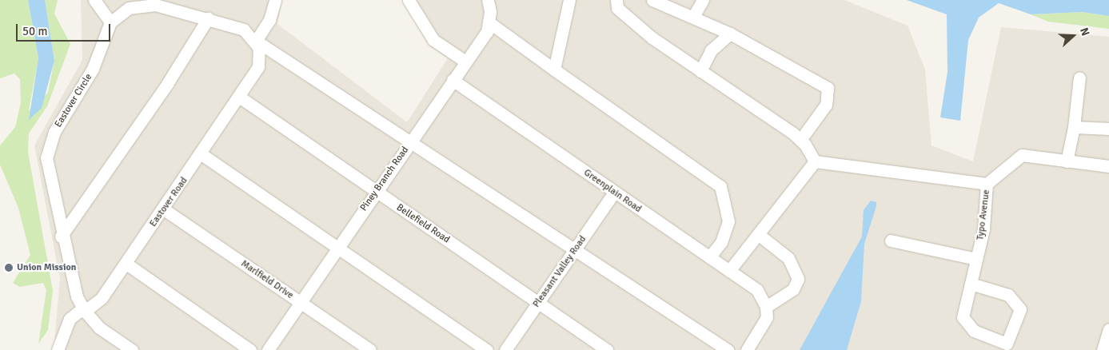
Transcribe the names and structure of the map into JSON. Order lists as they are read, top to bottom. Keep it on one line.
{"streets":{"street":["Eastover Circle","Piney Branch Road","Greenplain Road","Eastover Road","Typo Avenue","Bellefield Road","Pleasant Valley Road","Marlfield Drive"]},"crossings":[["Eastover Circle","Eastover Road"],["Piney Branch Road","Greenplain Road"],["Piney Branch Road","Bellefield Road"],["Piney Branch Road","Marlfield Drive"],["Greenplain Road","Pleasant Valley Road"],["Eastover Road","Bellefield Road"],["Eastover Road","Marlfield Drive"],["Bellefield Road","Pleasant Valley Road"]],"places":["Union Mission"],"scale_bar":"50 m","north":"right"}
